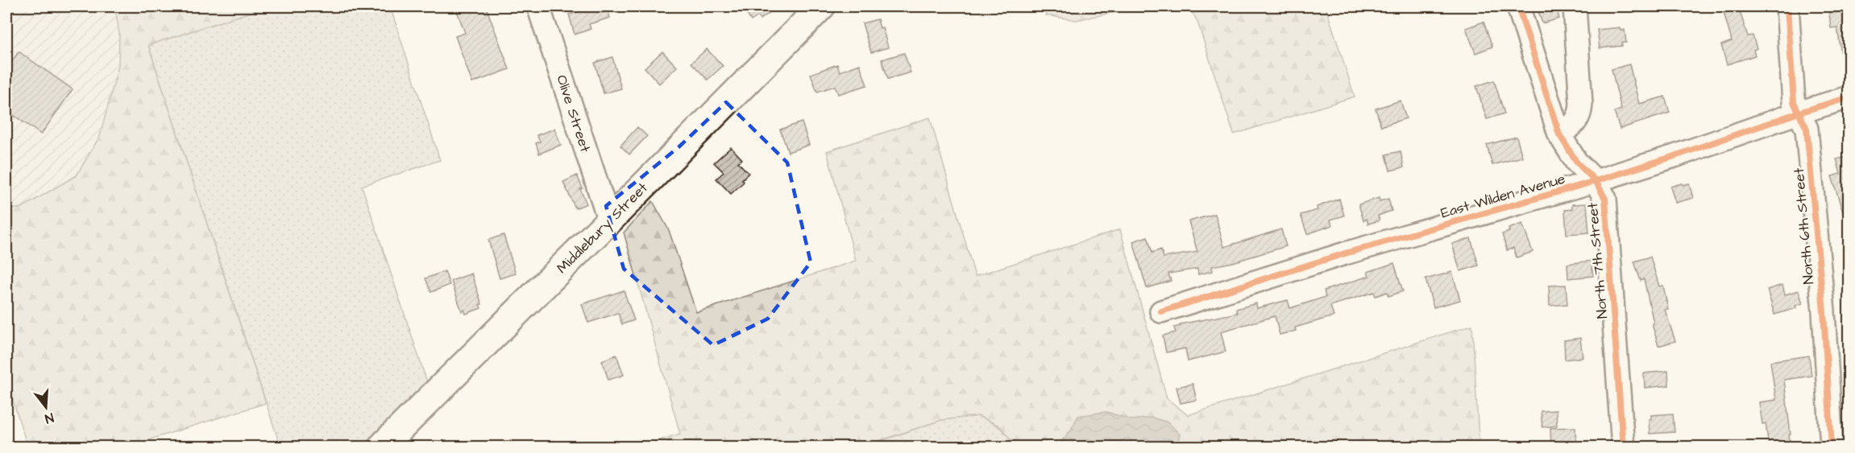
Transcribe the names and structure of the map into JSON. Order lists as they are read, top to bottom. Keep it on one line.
{"streets":{"main road":["Middlebury Street"],"street":["Olive Street","East Wilden Avenue","North 6th Street","North 7th Street"]},"crossings":[["Olive Street","Middlebury Street"],["East Wilden Avenue","North 6th Street"],["East Wilden Avenue","North 7th Street"]],"north":"bottom"}
